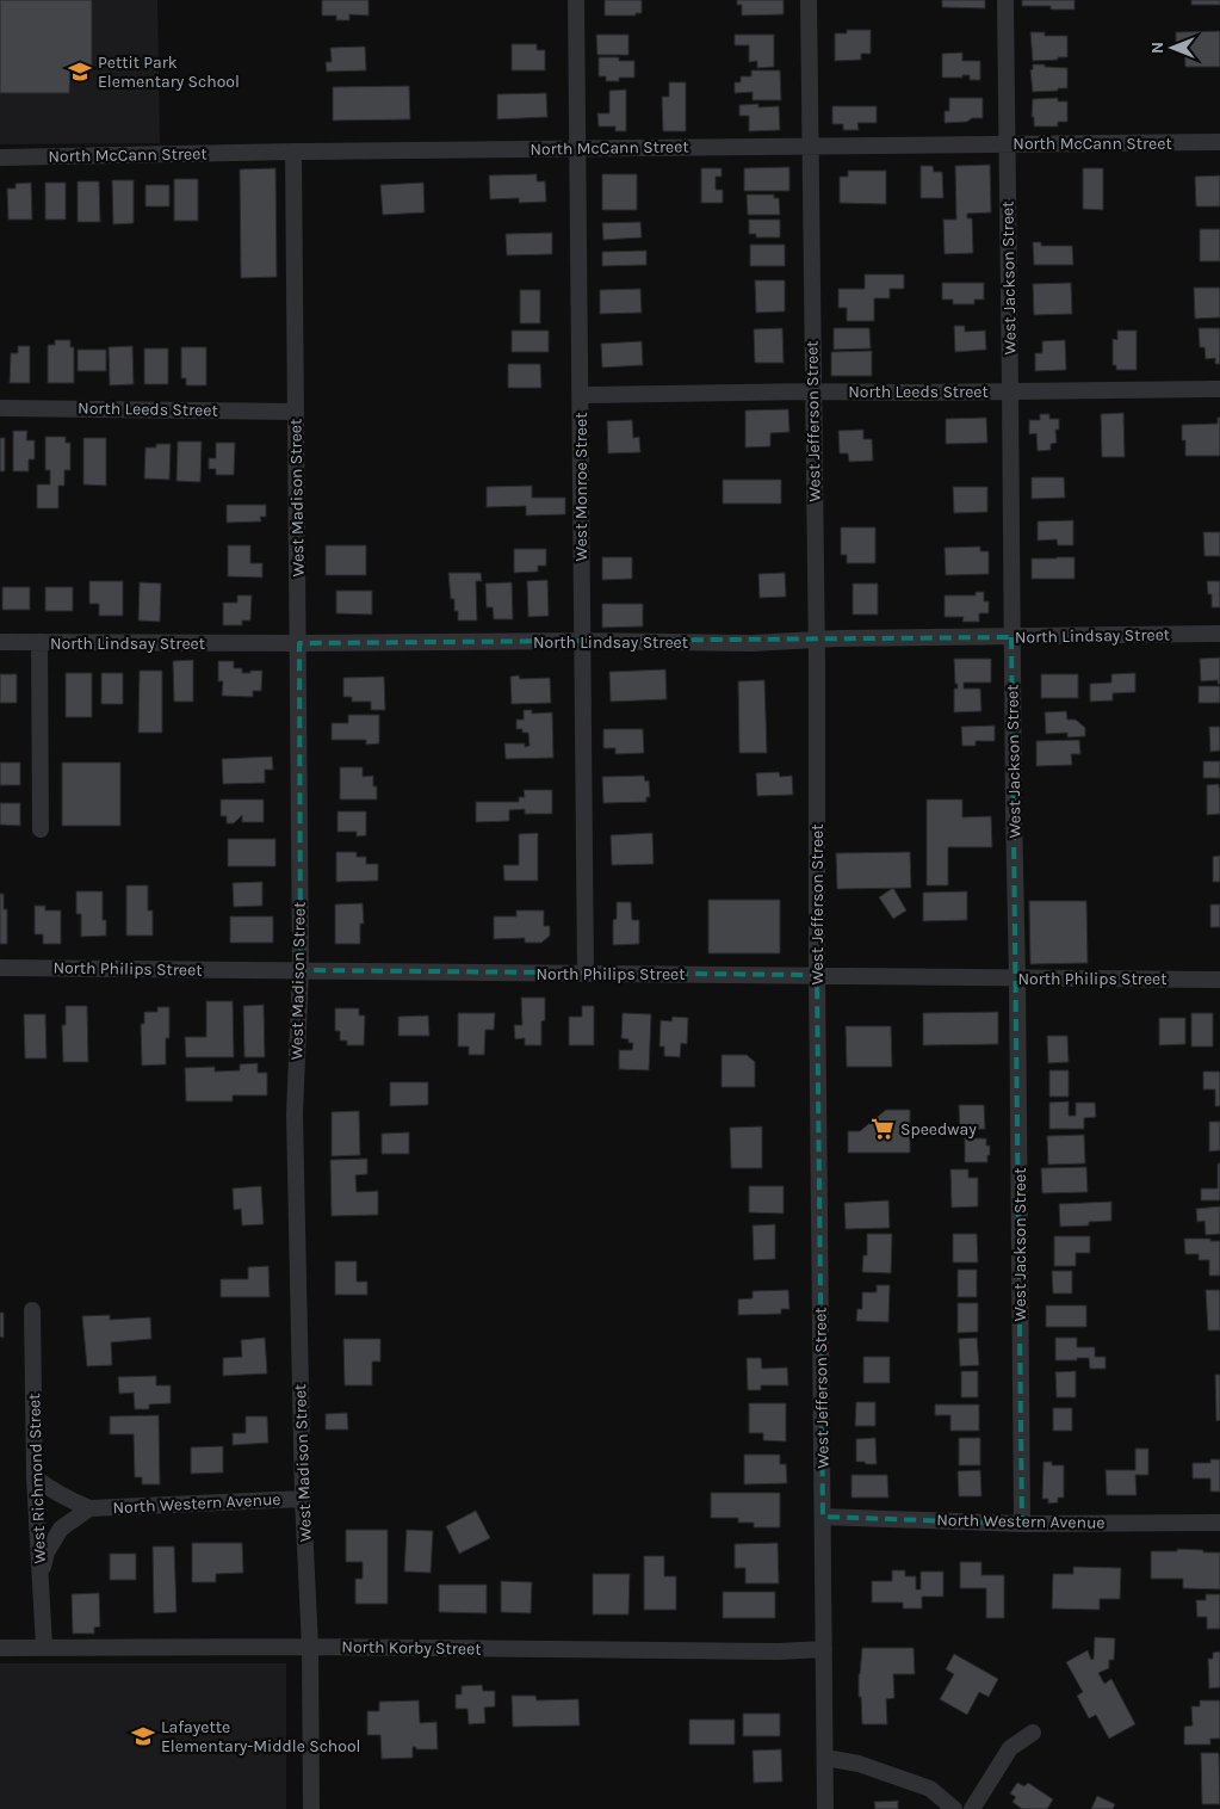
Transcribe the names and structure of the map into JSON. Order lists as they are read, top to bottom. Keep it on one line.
{"streets":{"street":["North McCann Street","West Jackson Street","North Leeds Street","West Jefferson Street","West Monroe Street","West Madison Street","North Lindsay Street","North Philips Street","West Richmond Street","North Western Avenue","North Korby Street"]},"crossings":[["North McCann Street","West Jackson Street"],["North McCann Street","West Jefferson Street"],["North McCann Street","West Monroe Street"],["North McCann Street","West Madison Street"],["West Jackson Street","North Leeds Street"],["West Jackson Street","North Lindsay Street"],["West Jackson Street","North Philips Street"],["West Jackson Street","North Western Avenue"],["North Leeds Street","West Jefferson Street"],["North Leeds Street","West Monroe Street"],["North Leeds Street","West Madison Street"],["West Jefferson Street","North Lindsay Street"],["West Jefferson Street","North Philips Street"],["West Jefferson Street","North Western Avenue"],["West Jefferson Street","North Korby Street"],["West Monroe Street","North Lindsay Street"],["West Monroe Street","North Philips Street"],["West Madison Street","North Lindsay Street"],["West Madison Street","North Philips Street"],["West Madison Street","North Western Avenue"],["West Madison Street","North Korby Street"],["West Richmond Street","North Western Avenue"],["West Richmond Street","North Korby Street"]],"places":{"school or university":["Pettit Park Elementary School","Lafayette Elementary-Middle School"],"supermarket":["Speedway"]},"north":"left"}
